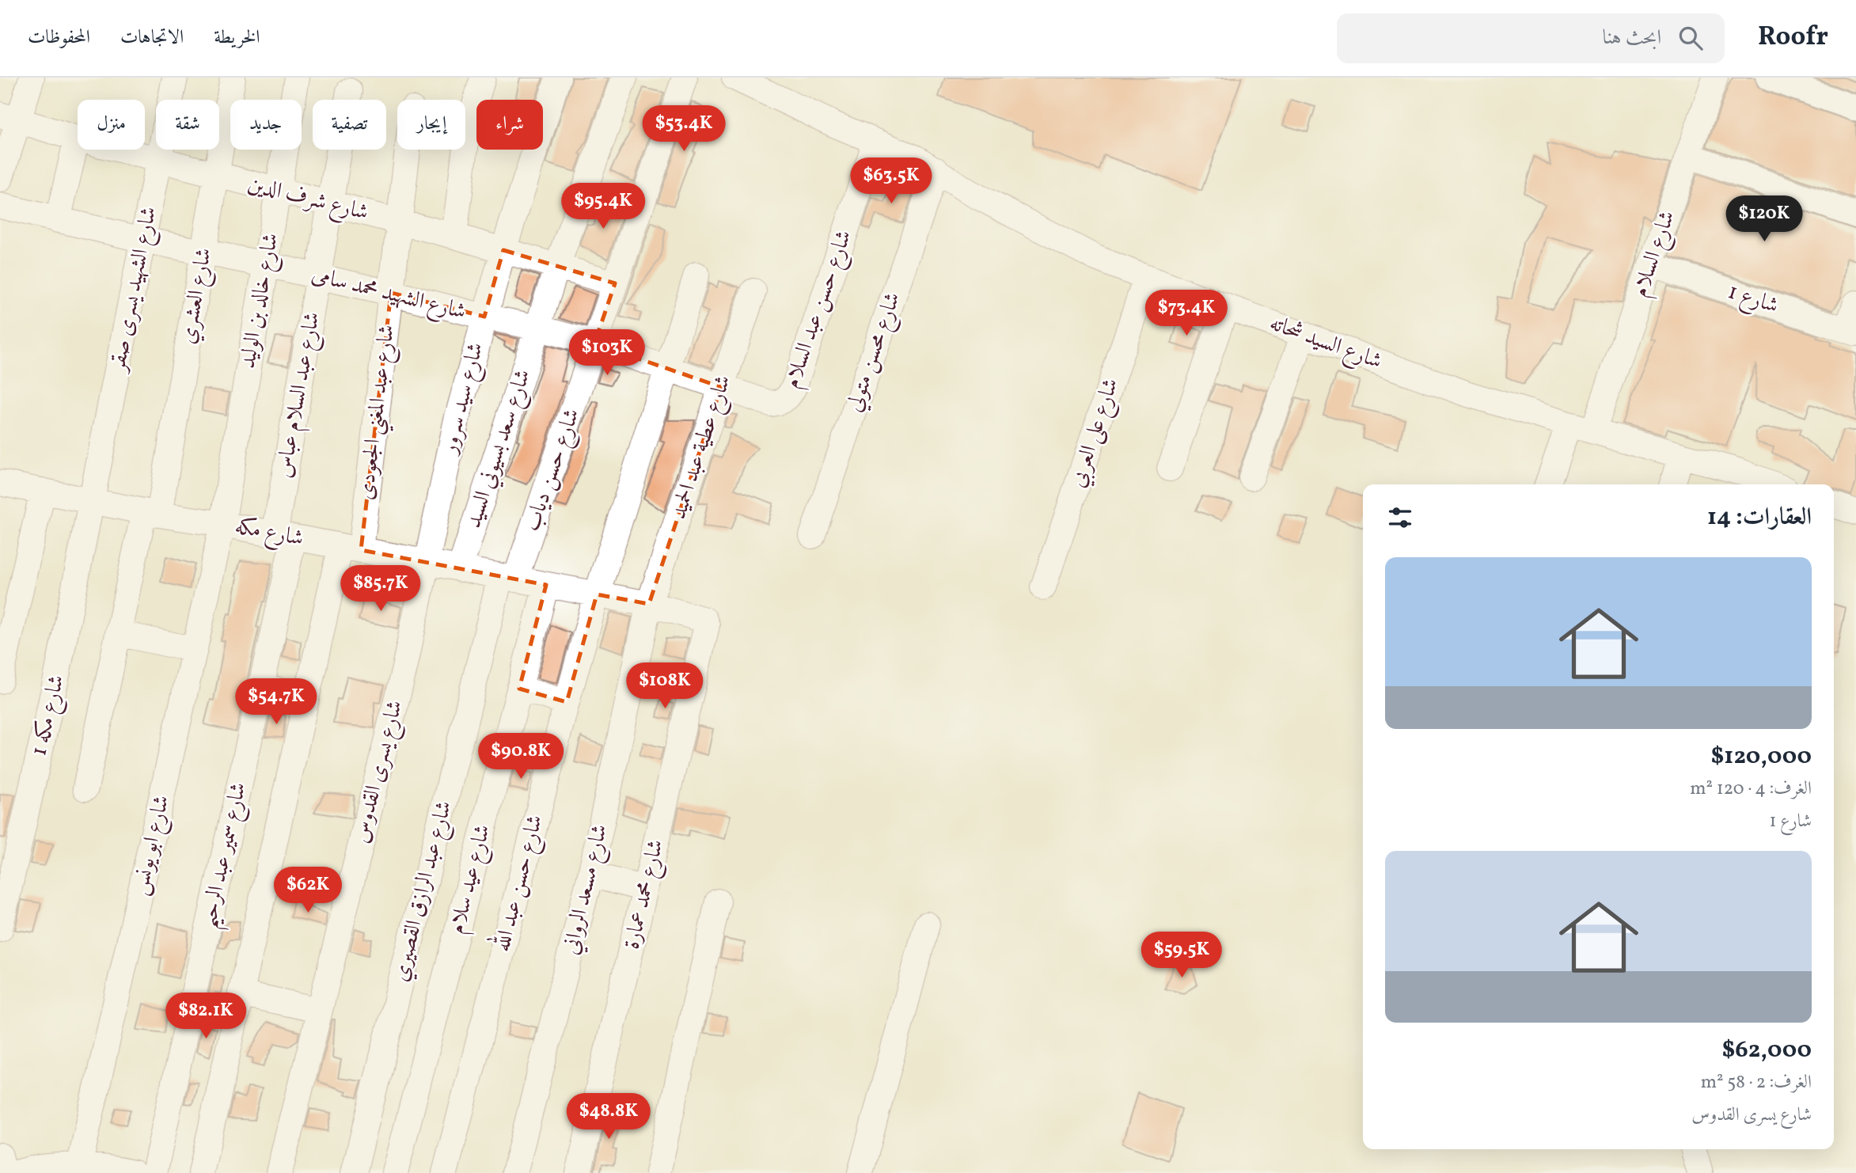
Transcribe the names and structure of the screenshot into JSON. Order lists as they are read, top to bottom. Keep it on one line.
{"streets":{"street":["شارع شرف الدين","شارع السلام","شارع الشهيد يسرى صقر","شارع الشهيد محمد سامى","شارع العشري","شارع 1","شارع خالد بن الوليد","شارع حسن عبد السلام","شارع السيد شحاته","شارع محسن متولي","شارع عبد السلام عباس","شارع سيد سرور","شارع عبد المغني الجعودى","شارع على العربي","شارع عطية عبد الحميد","شارع سعد بسيوني السيد","شارع حسن دياب","شارع مكه","شارع مكه 1","شارع يسرى القدوس","شارع ابو يونس","شارع سمير عبد الرحيم","شارع عيد سلام","شارع حسن عبد الله","شارع مسعد الرواني","شارع عبد الرازق القصيري","شارع محمد عمارة"]},"crossings":[["شارع شرف الدين","شارع الشهيد يسرى صقر"],["شارع شرف الدين","شارع العشري"],["شارع شرف الدين","شارع خالد بن الوليد"],["شارع شرف الدين","شارع عبد السلام عباس"],["شارع شرف الدين","شارع سيد سرور"],["شارع شرف الدين","شارع عبد المغني الجعودى"],["شارع شرف الدين","شارع سعد بسيوني السيد"],["شارع شرف الدين","شارع حسن دياب"],["شارع السلام","شارع 1"],["شارع السلام","شارع السيد شحاته"],["شارع الشهيد يسرى صقر","شارع الشهيد محمد سامى"],["شارع الشهيد يسرى صقر","شارع مكه"],["شارع الشهيد يسرى صقر","شارع مكه 1"],["شارع الشهيد محمد سامى","شارع العشري"],["شارع الشهيد محمد سامى","شارع خالد بن الوليد"],["شارع الشهيد محمد سامى","شارع حسن عبد السلام"],["شارع الشهيد محمد سامى","شارع عبد السلام عباس"],["شارع الشهيد محمد سامى","شارع سيد سرور"],["شارع الشهيد محمد سامى","شارع عبد المغني الجعودى"],["شارع الشهيد محمد سامى","شارع عطية عبد الحميد"],["شارع الشهيد محمد سامى","شارع سعد بسيوني السيد"],["شارع الشهيد محمد سامى","شارع حسن دياب"],["شارع الشهيد محمد سامى","شارع حسن عبد الله"],["شارع العشري","شارع مكه"],["شارع خالد بن الوليد","شارع مكه"],["شارع خالد بن الوليد","شارع ابو يونس"],["شارع حسن عبد السلام","شارع السيد شحاته"],["شارع السيد شحاته","شارع محسن متولي"],["شارع السيد شحاته","شارع على العربي"],["شارع عبد السلام عباس","شارع مكه"],["شارع عبد السلام عباس","شارع سمير عبد الرحيم"],["شارع سيد سرور","شارع مكه"],["شارع سيد سرور","شارع يسرى القدوس"],["شارع عبد المغني الجعودى","شارع مكه"],["شارع عطية عبد الحميد","شارع مكه"],["شارع عطية عبد الحميد","شارع مسعد الرواني"],["شارع سعد بسيوني السيد","شارع مكه"],["شارع حسن دياب","شارع مكه"],["شارع حسن دياب","شارع عبد الرازق القصيري"],["شارع مكه","شارع مكه 1"],["شارع مكه","شارع يسرى القدوس"],["شارع مكه","شارع ابو يونس"],["شارع مكه","شارع سمير عبد الرحيم"],["شارع مكه","شارع عيد سلام"],["شارع مكه","شارع حسن عبد الله"],["شارع مكه","شارع مسعد الرواني"],["شارع مكه","شارع عبد الرازق القصيري"],["شارع مكه","شارع محمد عمارة"]],"page":{"header":"Roofr","search":"ابحث هنا","nav":["الخريطة","الاتجاهات","المحفوظات"],"chip":["شراء","إيجار","تصفية","جديد","شقة","منزل"],"price":["$53.4K","$63.5K","$95.4K","$120K","$73.4K","$103K","$85.7K","$108K","$54.7K","$90.8K","$62K","$59.5K","$82.1K","$48.8K"],"heading":"العقارات: 14","list":[{"name":"$120,000","note":"الغرف: 4 · 120 m² · شارع 1"},{"name":"$62,000","note":"الغرف: 2 · 58 m² · شارع يسرى القدوس"}]}}
